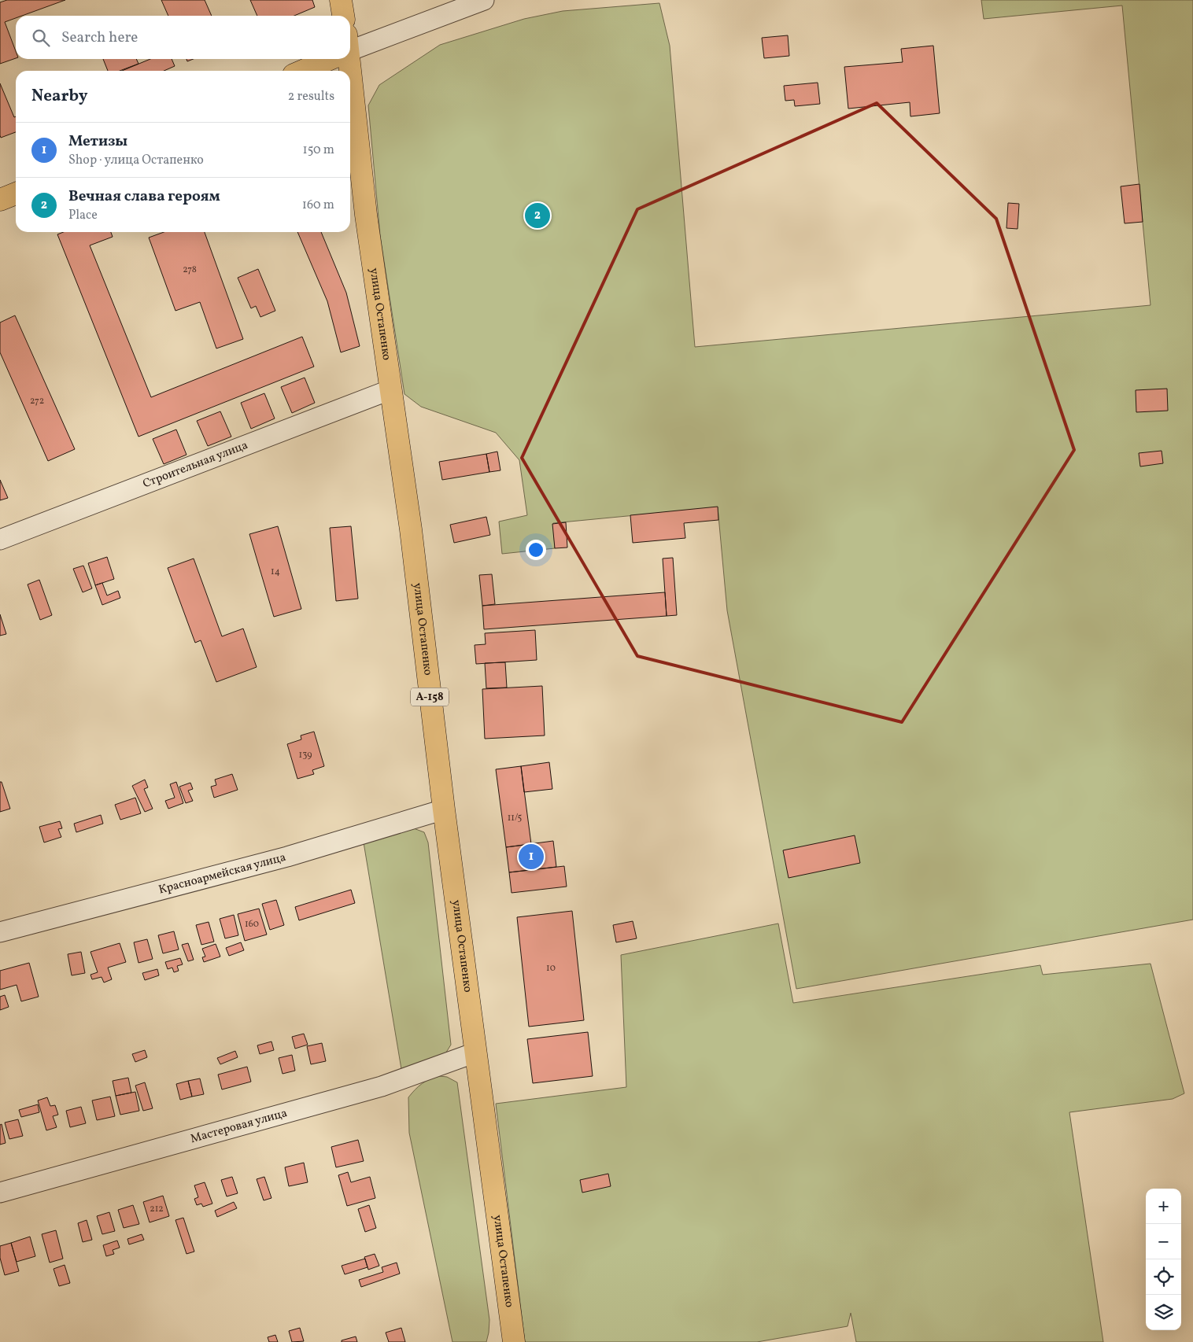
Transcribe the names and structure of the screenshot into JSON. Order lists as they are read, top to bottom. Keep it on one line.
{"streets":{"main road":["улица Остапенко","А-158"],"street":["Строительная улица","Красноармейская улица","Мастеровая улица"]},"crossings":[["улица Остапенко","Строительная улица"],["улица Остапенко","Красноармейская улица"],["улица Остапенко","Мастеровая улица"]],"house_numbers":["278","272","14","139","11/5","160","10","212"],"page":{"search":"Search here","heading":["Nearby","2 results"],"list":[{"mark":"1","name":"Метизы","note":"Shop · улица Остапенко","value":"150 m"},{"mark":"2","name":"Вечная слава героям","note":"Place","value":"160 m"}],"pins":["2","1"],"map_buttons":["+","−"]}}
